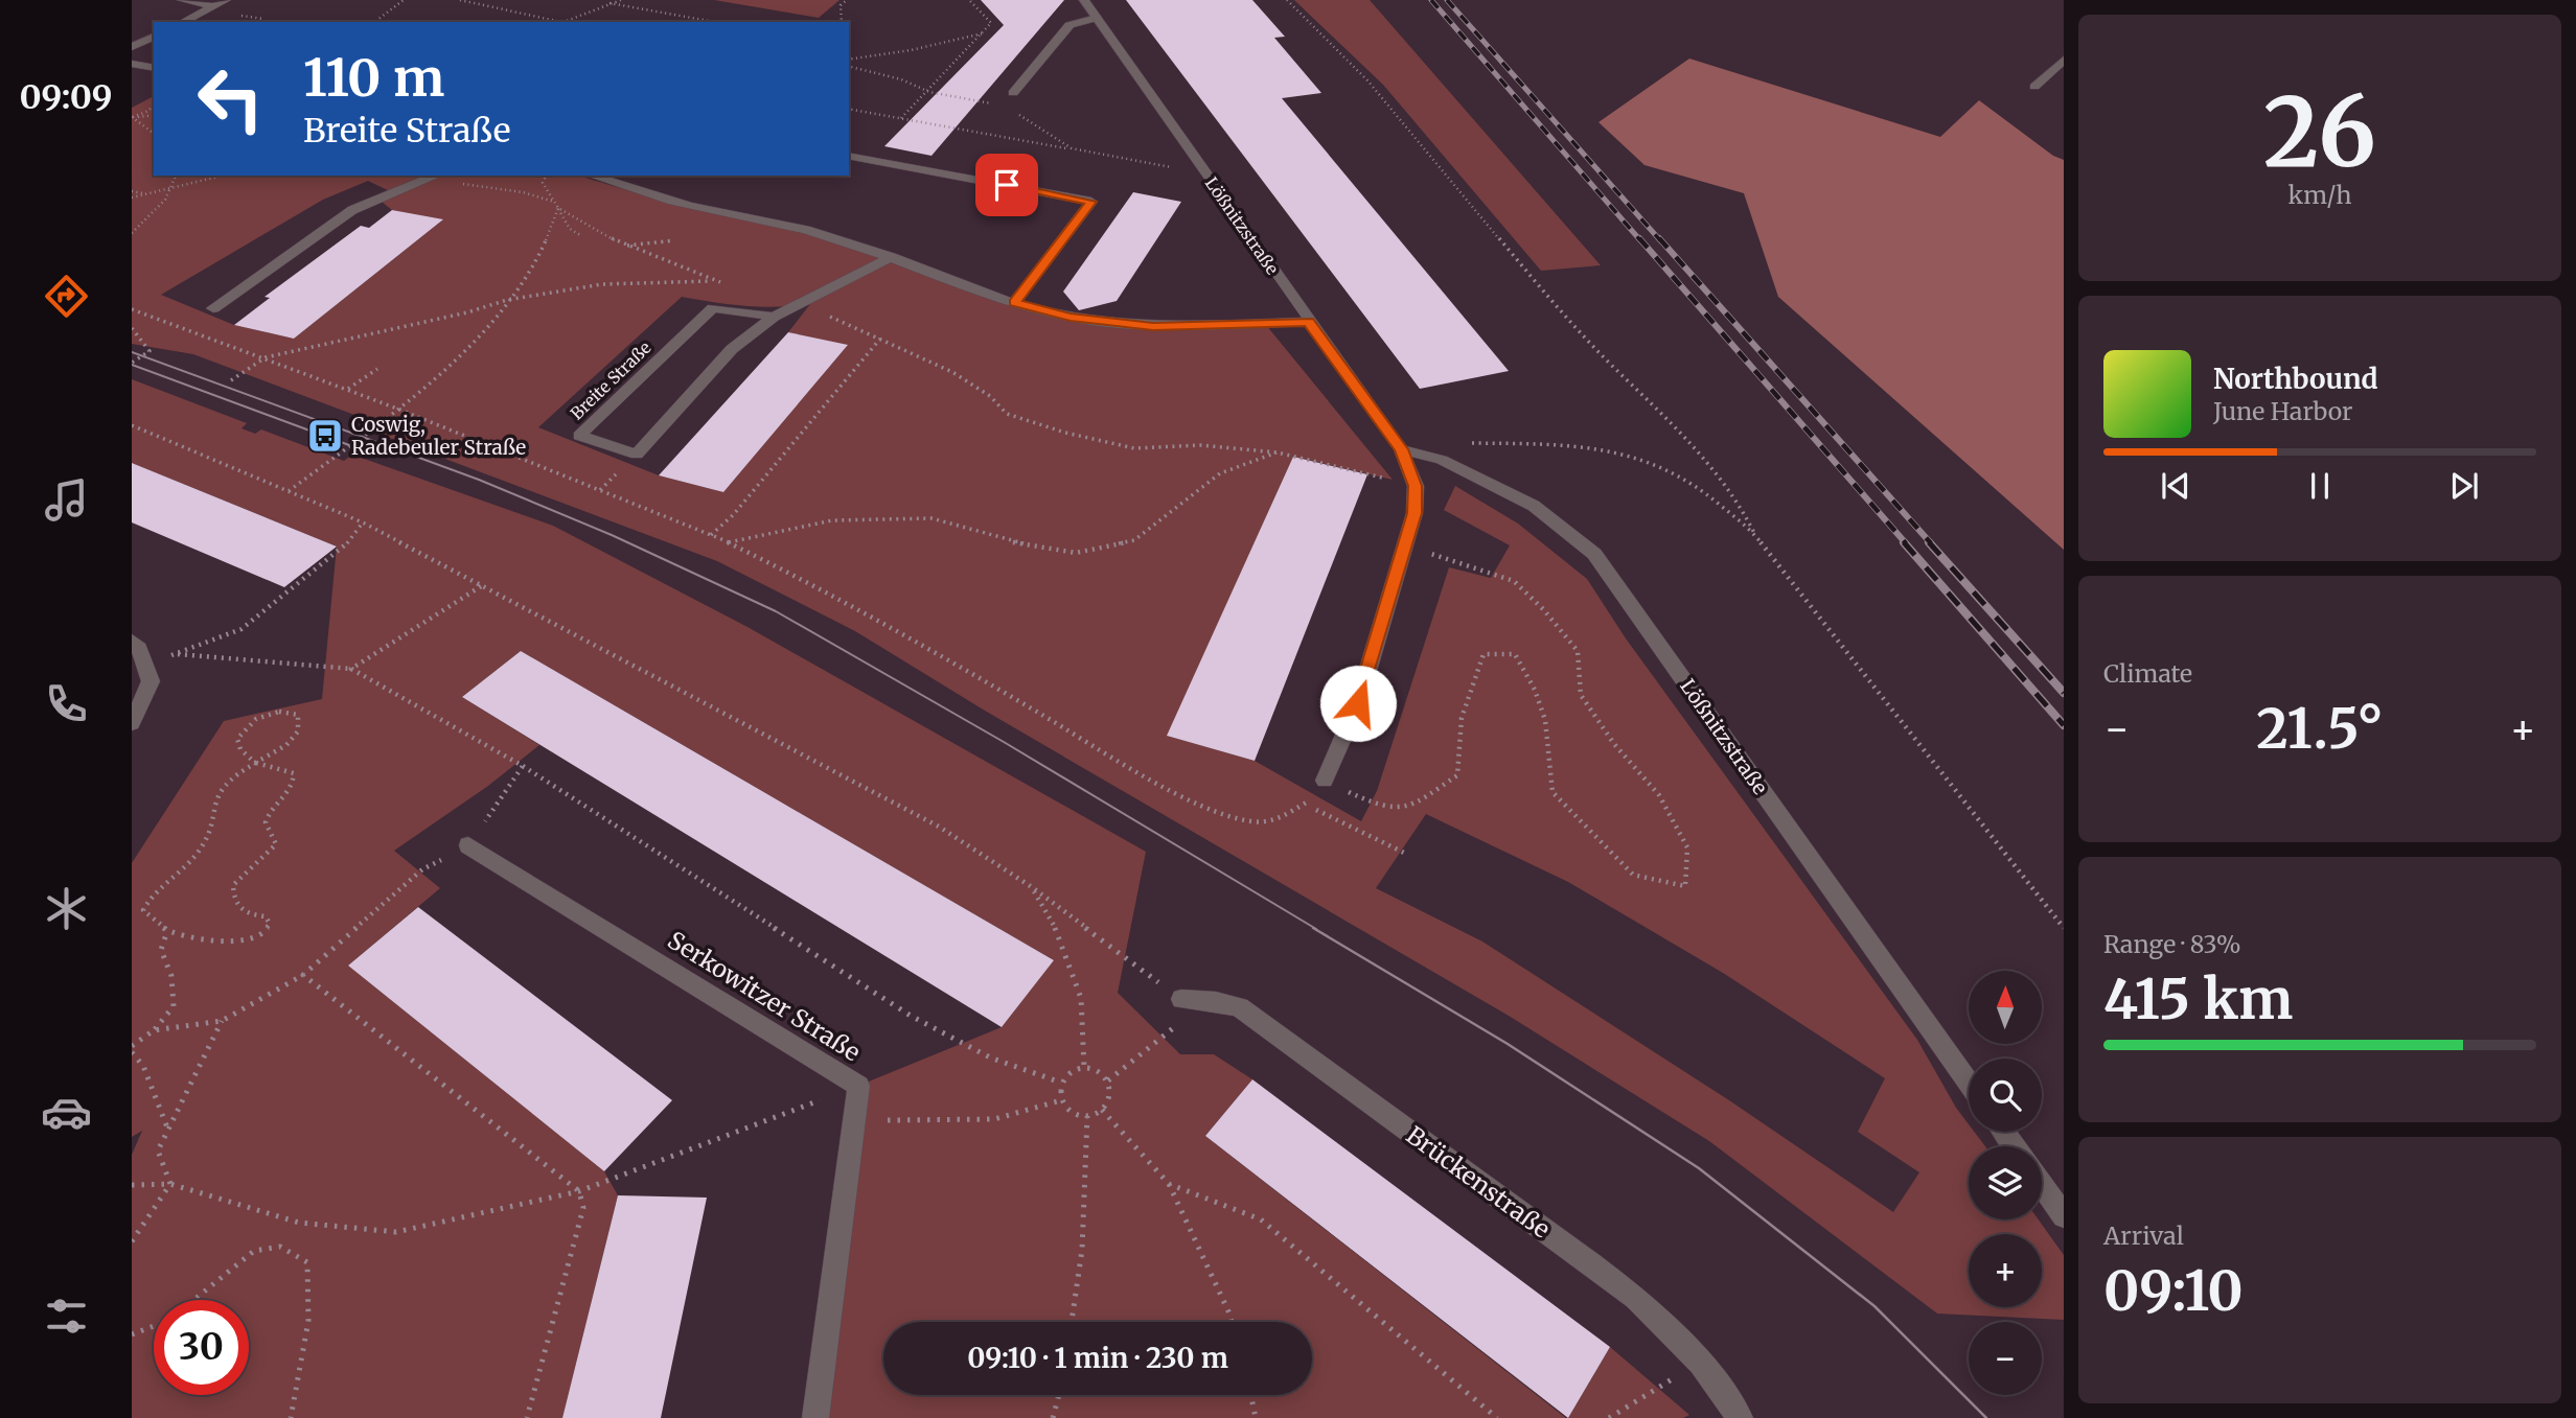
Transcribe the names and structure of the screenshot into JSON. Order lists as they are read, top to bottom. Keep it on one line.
{"streets":{"street":["Lößnitzstraße","Breite Straße","Serkowitzer Straße","Brückenstraße"]},"places":{"bus stop":["Coswig, Radebeuler Straße"]},"north":"top","page":{"tabs":"09:09","tile":[["26","km/h"],"Climate",["Range · 83%","415 km"],["Arrival","09:10"]],"turn":["110 m","Breite Straße"],"song":["Northbound","June Harbor"],"heat":["−","21.5°","+"],"map_buttons":["+","−"],"limit":"30","trip":"09:10 · 1 min · 230 m"}}
